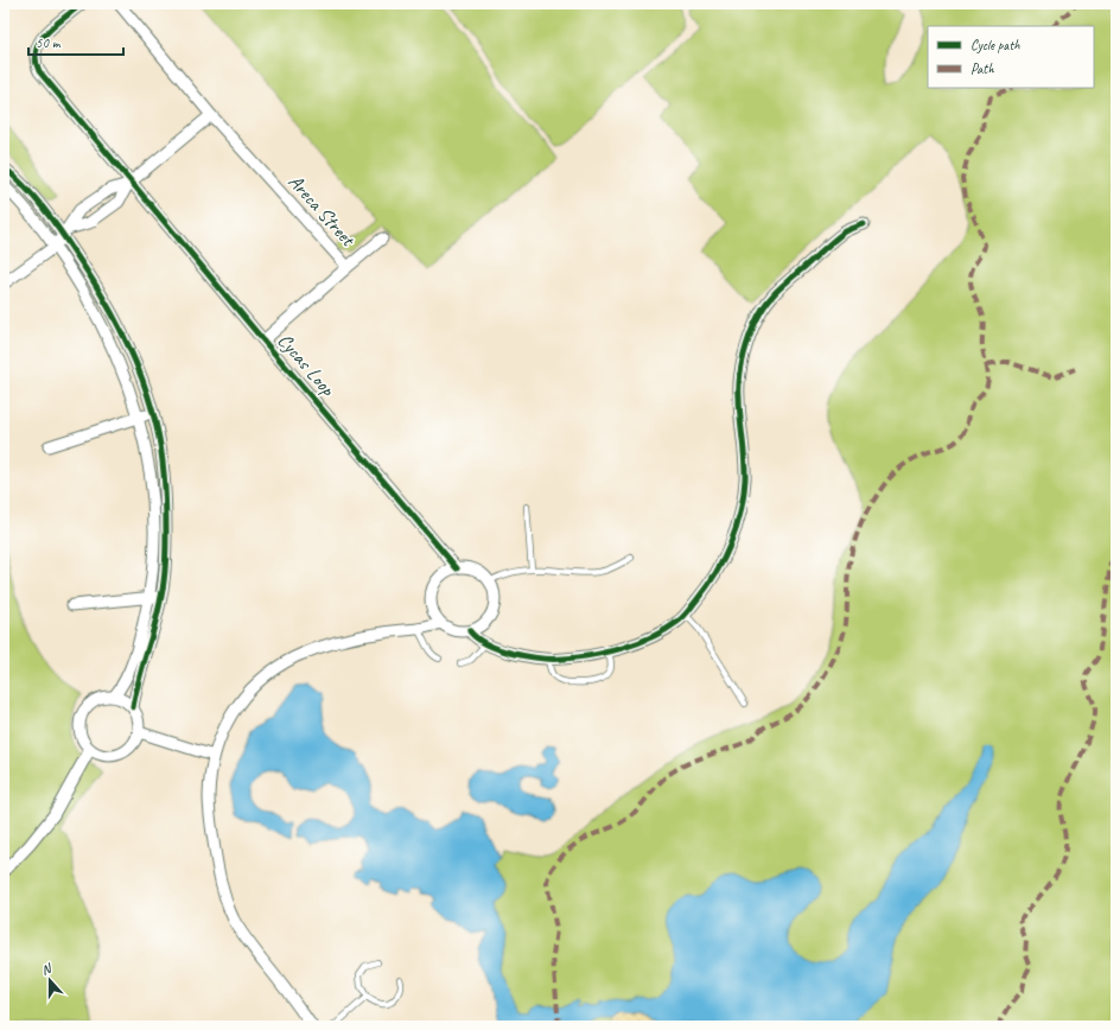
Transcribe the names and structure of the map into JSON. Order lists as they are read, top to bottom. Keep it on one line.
{"streets":{"street":["Areca Street","Cycas Loop"]},"crossings":[["Areca Street","Cycas Loop"]],"legend":["Cycle path","Path"],"scale_bar":"50 m","north":"top"}
